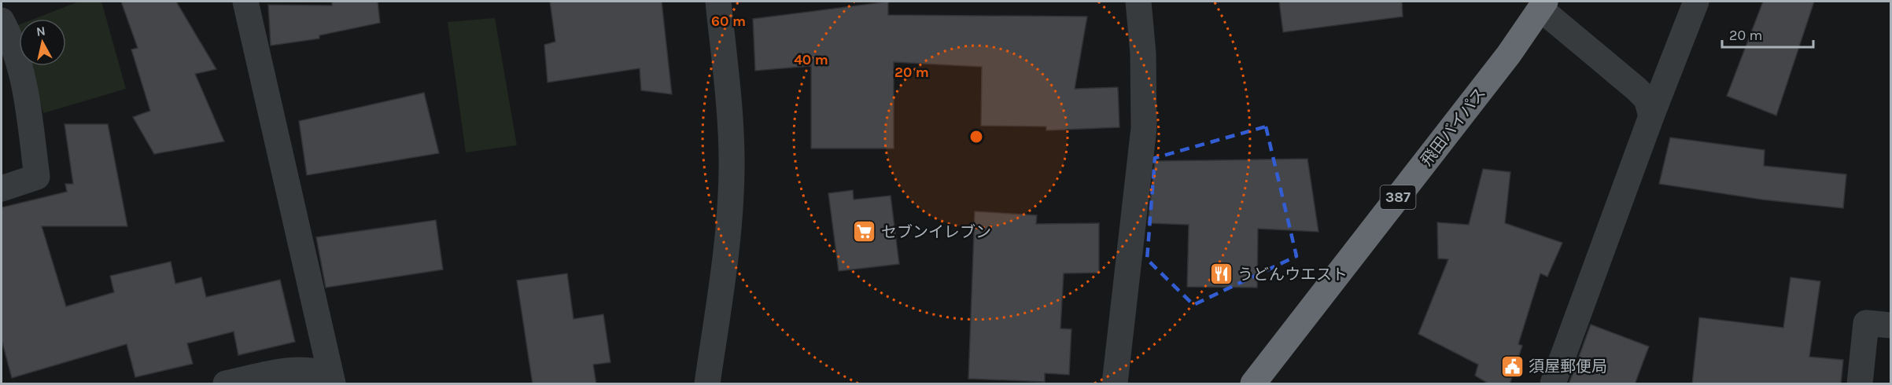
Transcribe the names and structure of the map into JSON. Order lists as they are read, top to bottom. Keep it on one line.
{"streets":{"highway":["飛田バイパス","387"]},"places":{"supermarket":["セブンイレブン"],"restaurant":["うどんウエスト"],"public building":["須屋郵便局"]},"scale_bar":"20 m","north":"top","rings":["60 m","40 m","20 m"]}
